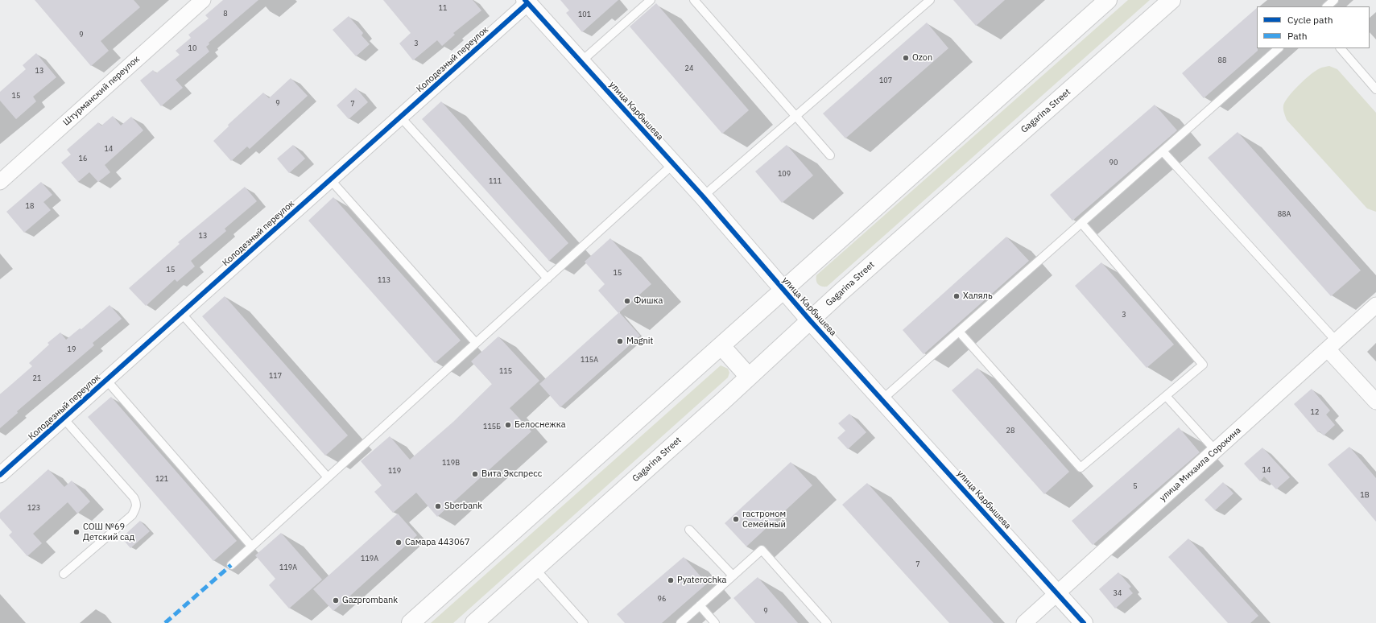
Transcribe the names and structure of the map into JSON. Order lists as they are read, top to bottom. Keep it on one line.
{"streets":{"main road":["улица Карбышева","Gagarina Street"],"street":["Колодезный переулок","Штурманский переулок","улица Михаила Сорокина"]},"crossings":[["Колодезный переулок","улица Карбышева"],["улица Карбышева","Gagarina Street"],["улица Карбышева","улица Михаила Сорокина"]],"places":["Ozon","Халяль","Фишка","Magnit","Белоснежка","Вита Экспресс","Sberbank","гастроном Семейный","СОШ №69 Детский сад","Самара 443067","Pyaterochka","Gazprombank"],"house_numbers":["11","8","101","9","3","10","88","24","13","107","15","9","7","14","16","90","109","111","18","88А","13","15","15","113","3","19","115А","115","117","21","12","115Б","28","119В","14","119","121","5","1В","123","119А","7","119А","34","96","9"],"legend":["Cycle path","Path"]}
